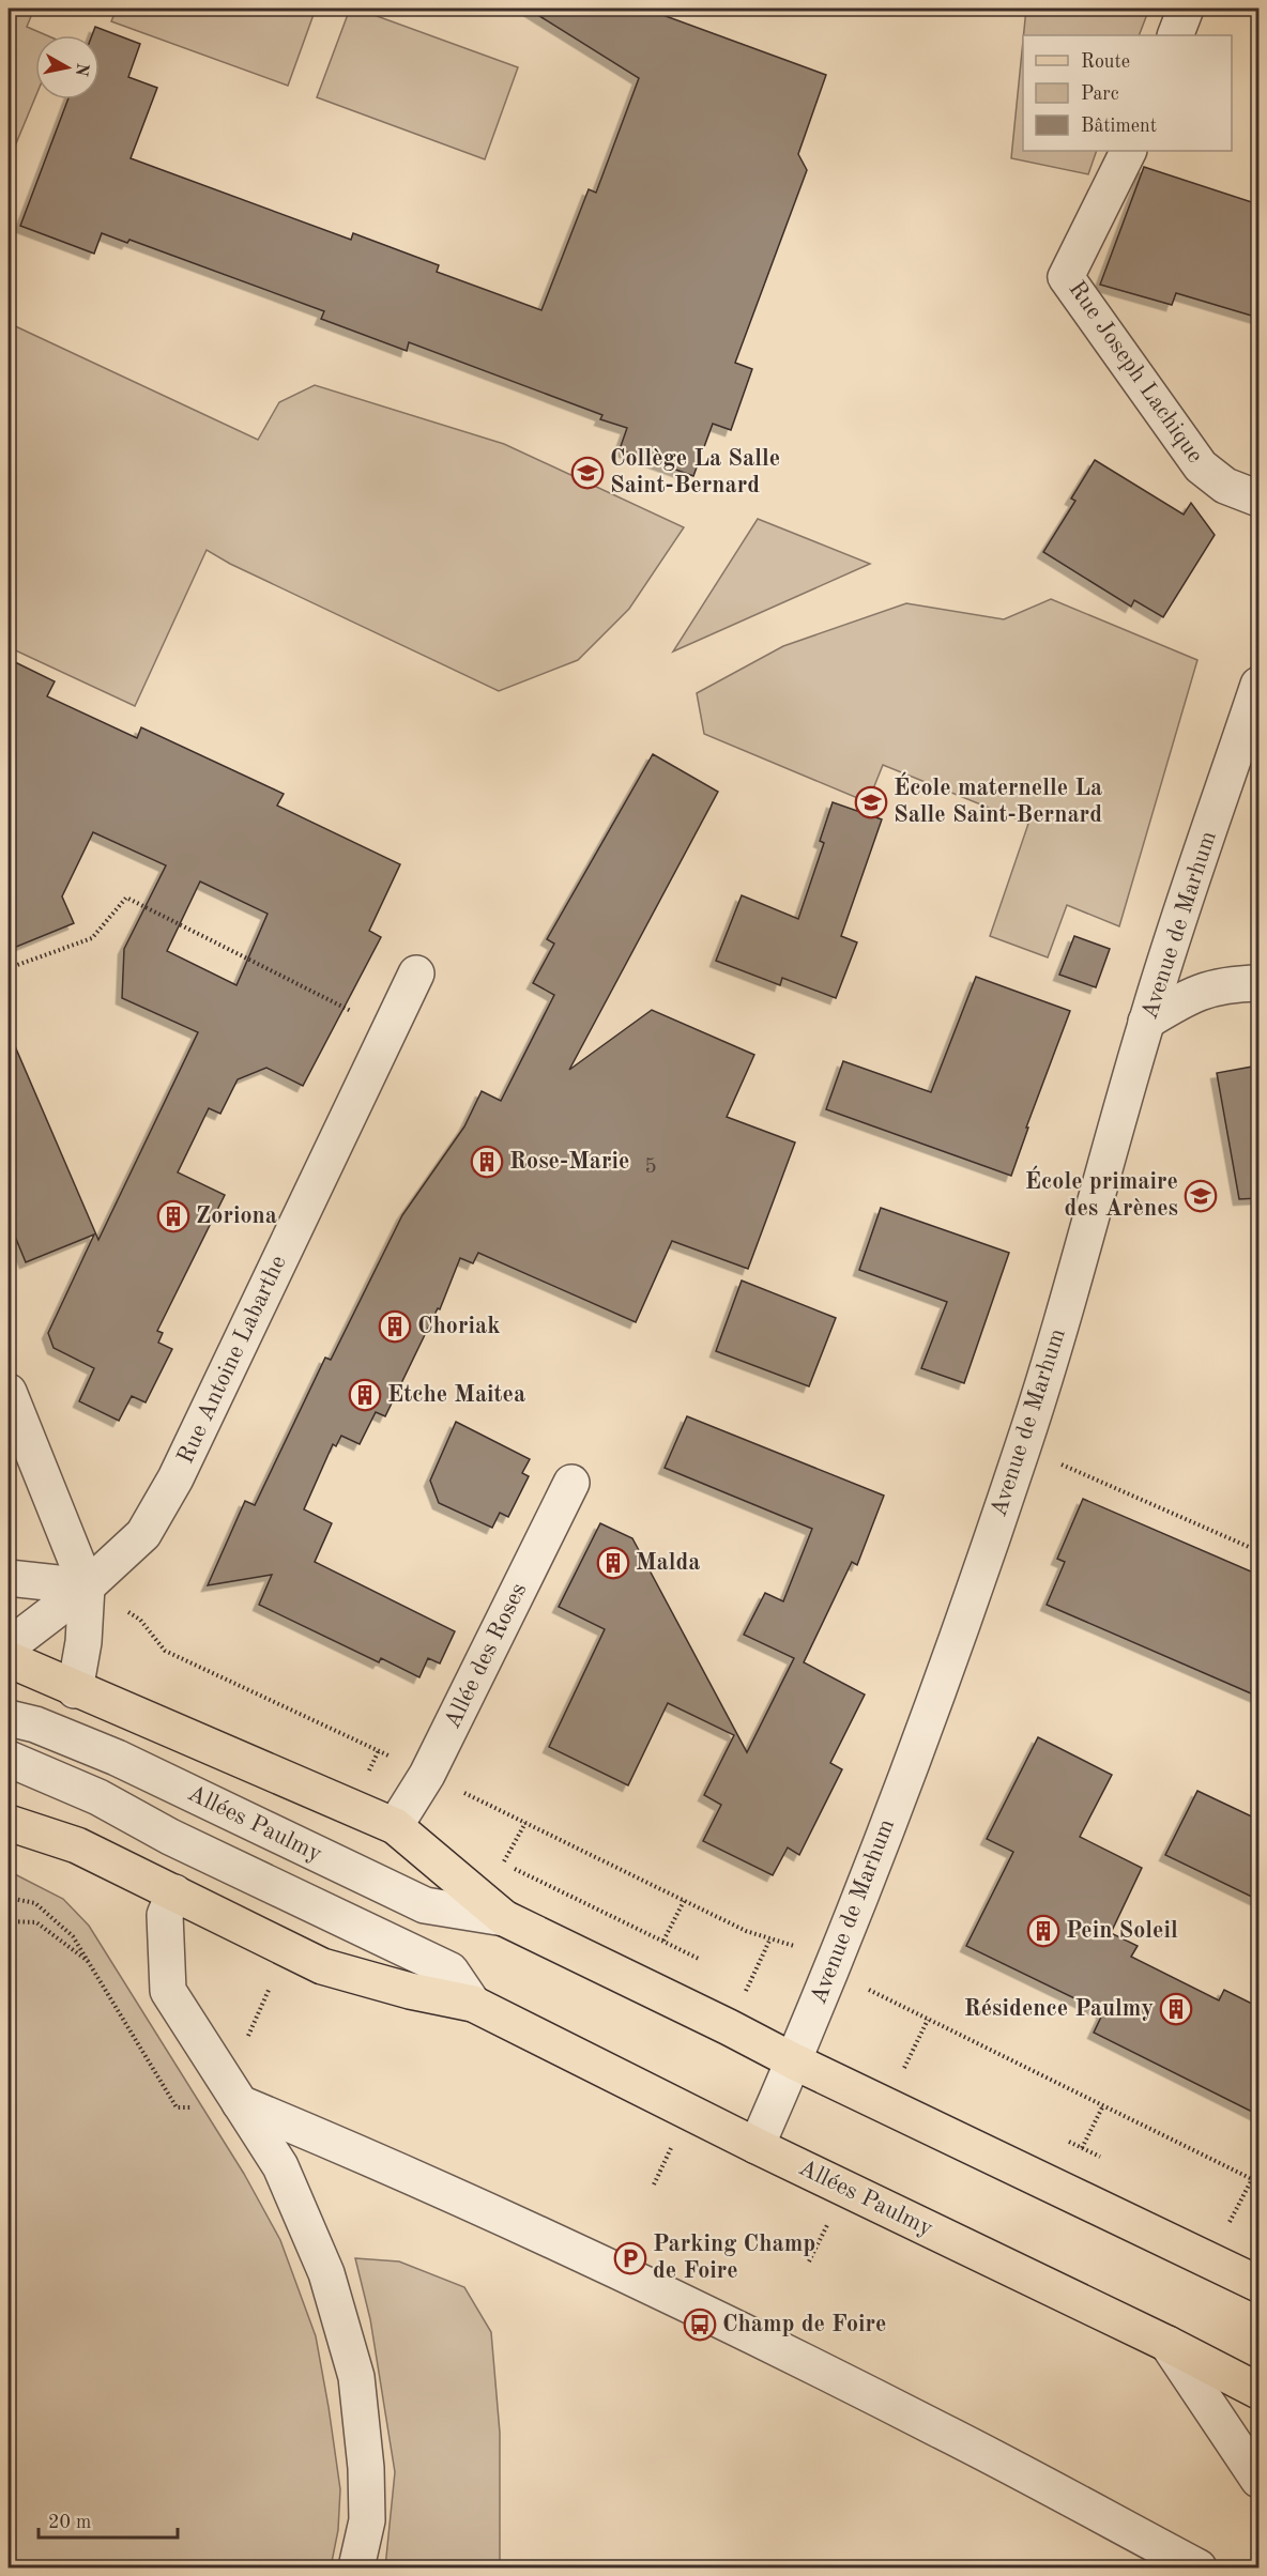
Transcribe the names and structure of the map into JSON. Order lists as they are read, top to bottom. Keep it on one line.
{"streets":{"main road":["Allées Paulmy"],"street":["Rue Joseph Lachique","Avenue de Marhum","Rue Antoine Labarthe","Allée des Roses"]},"crossings":[["Avenue de Marhum","Allées Paulmy"]],"places":{"school or university":["Collège La Salle Saint-Bernard","École maternelle La Salle Saint-Bernard","École primaire des Arènes"],"building":["Rose-Marie","Zoriona","Choriak","Etche Maitea","Malda","Pein Soleil","Résidence Paulmy"],"parking":["Parking Champ de Foire"],"bus stop":["Champ de Foire"]},"house_numbers":["5"],"legend":["Route","Parc","Bâtiment"],"scale_bar":"20 m","north":"right"}
